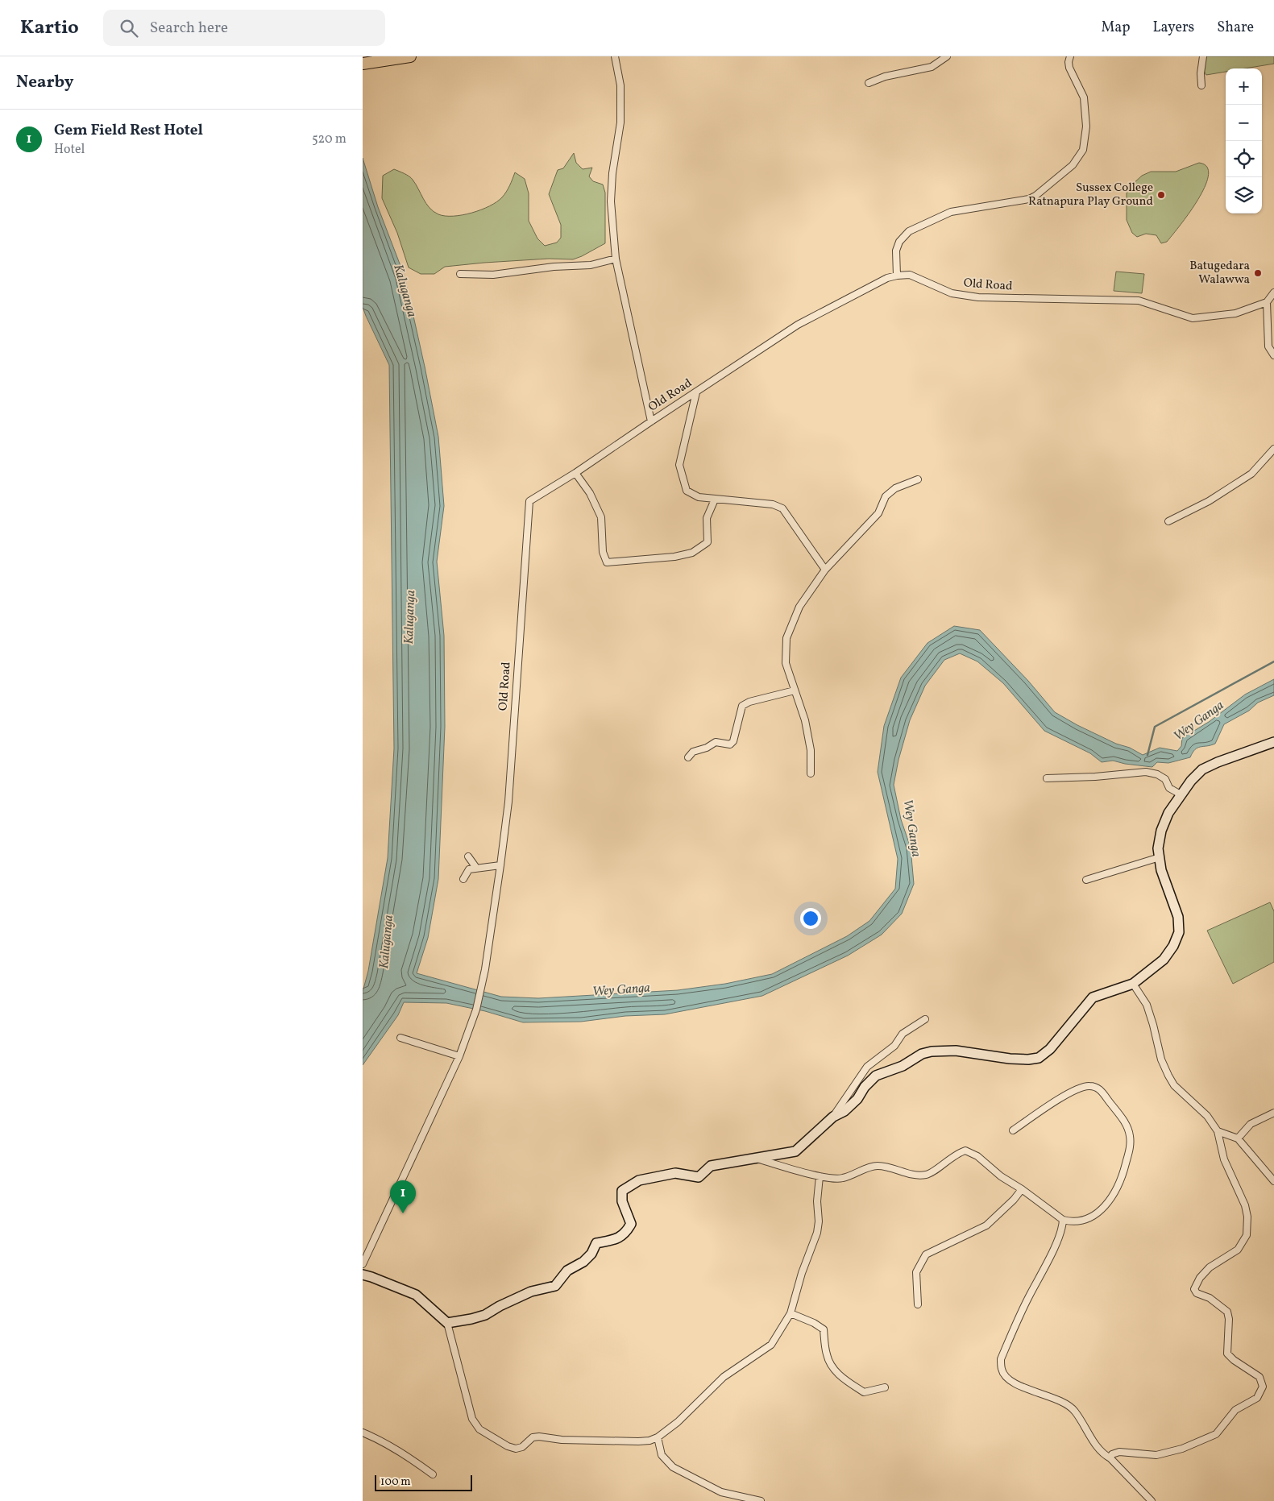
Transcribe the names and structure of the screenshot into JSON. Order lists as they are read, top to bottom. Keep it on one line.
{"streets":{"street":["Old Road"]},"water":["Kaluganga","Wey Ganga"],"places":["Sussex College Ratnapura Play Ground","Batugedara Walawwa"],"scale_bar":"100 m","page":{"header":"Kartio","search":"Search here","nav":["Map","Layers","Share"],"heading":"Nearby","map_buttons":["+","−"],"list":[{"mark":"1","name":"Gem Field Rest Hotel","note":"Hotel","value":"520 m"}],"pins":"1","scale":"100 m"}}
